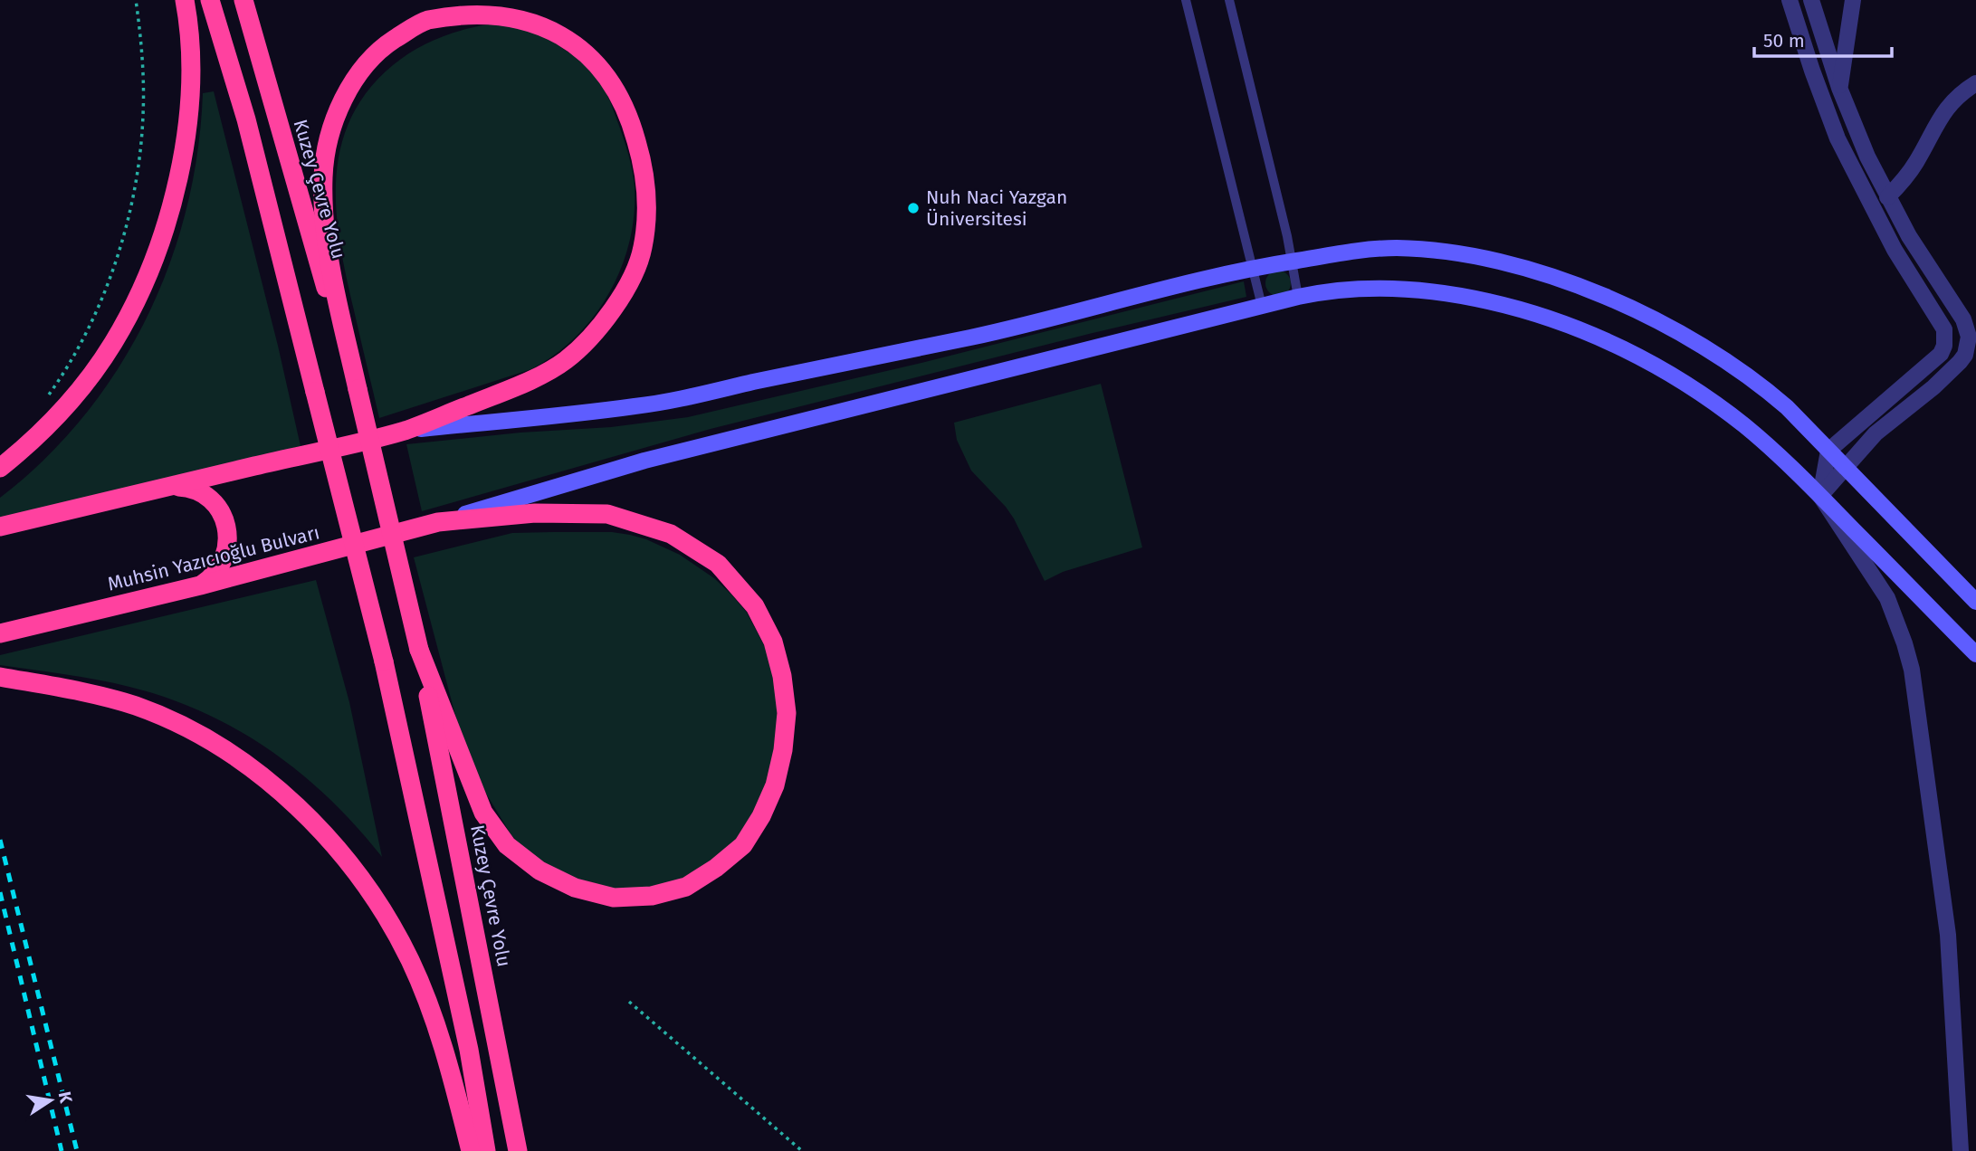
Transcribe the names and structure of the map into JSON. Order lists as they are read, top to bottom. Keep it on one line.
{"streets":{"highway":["Kuzey Çevre Yolu","Muhsin Yazıcıoğlu Bulvarı"]},"crossings":[["Kuzey Çevre Yolu","Muhsin Yazıcıoğlu Bulvarı"]],"places":["Nuh Naci Yazgan Üniversitesi"],"scale_bar":"50 m","north":"right"}
